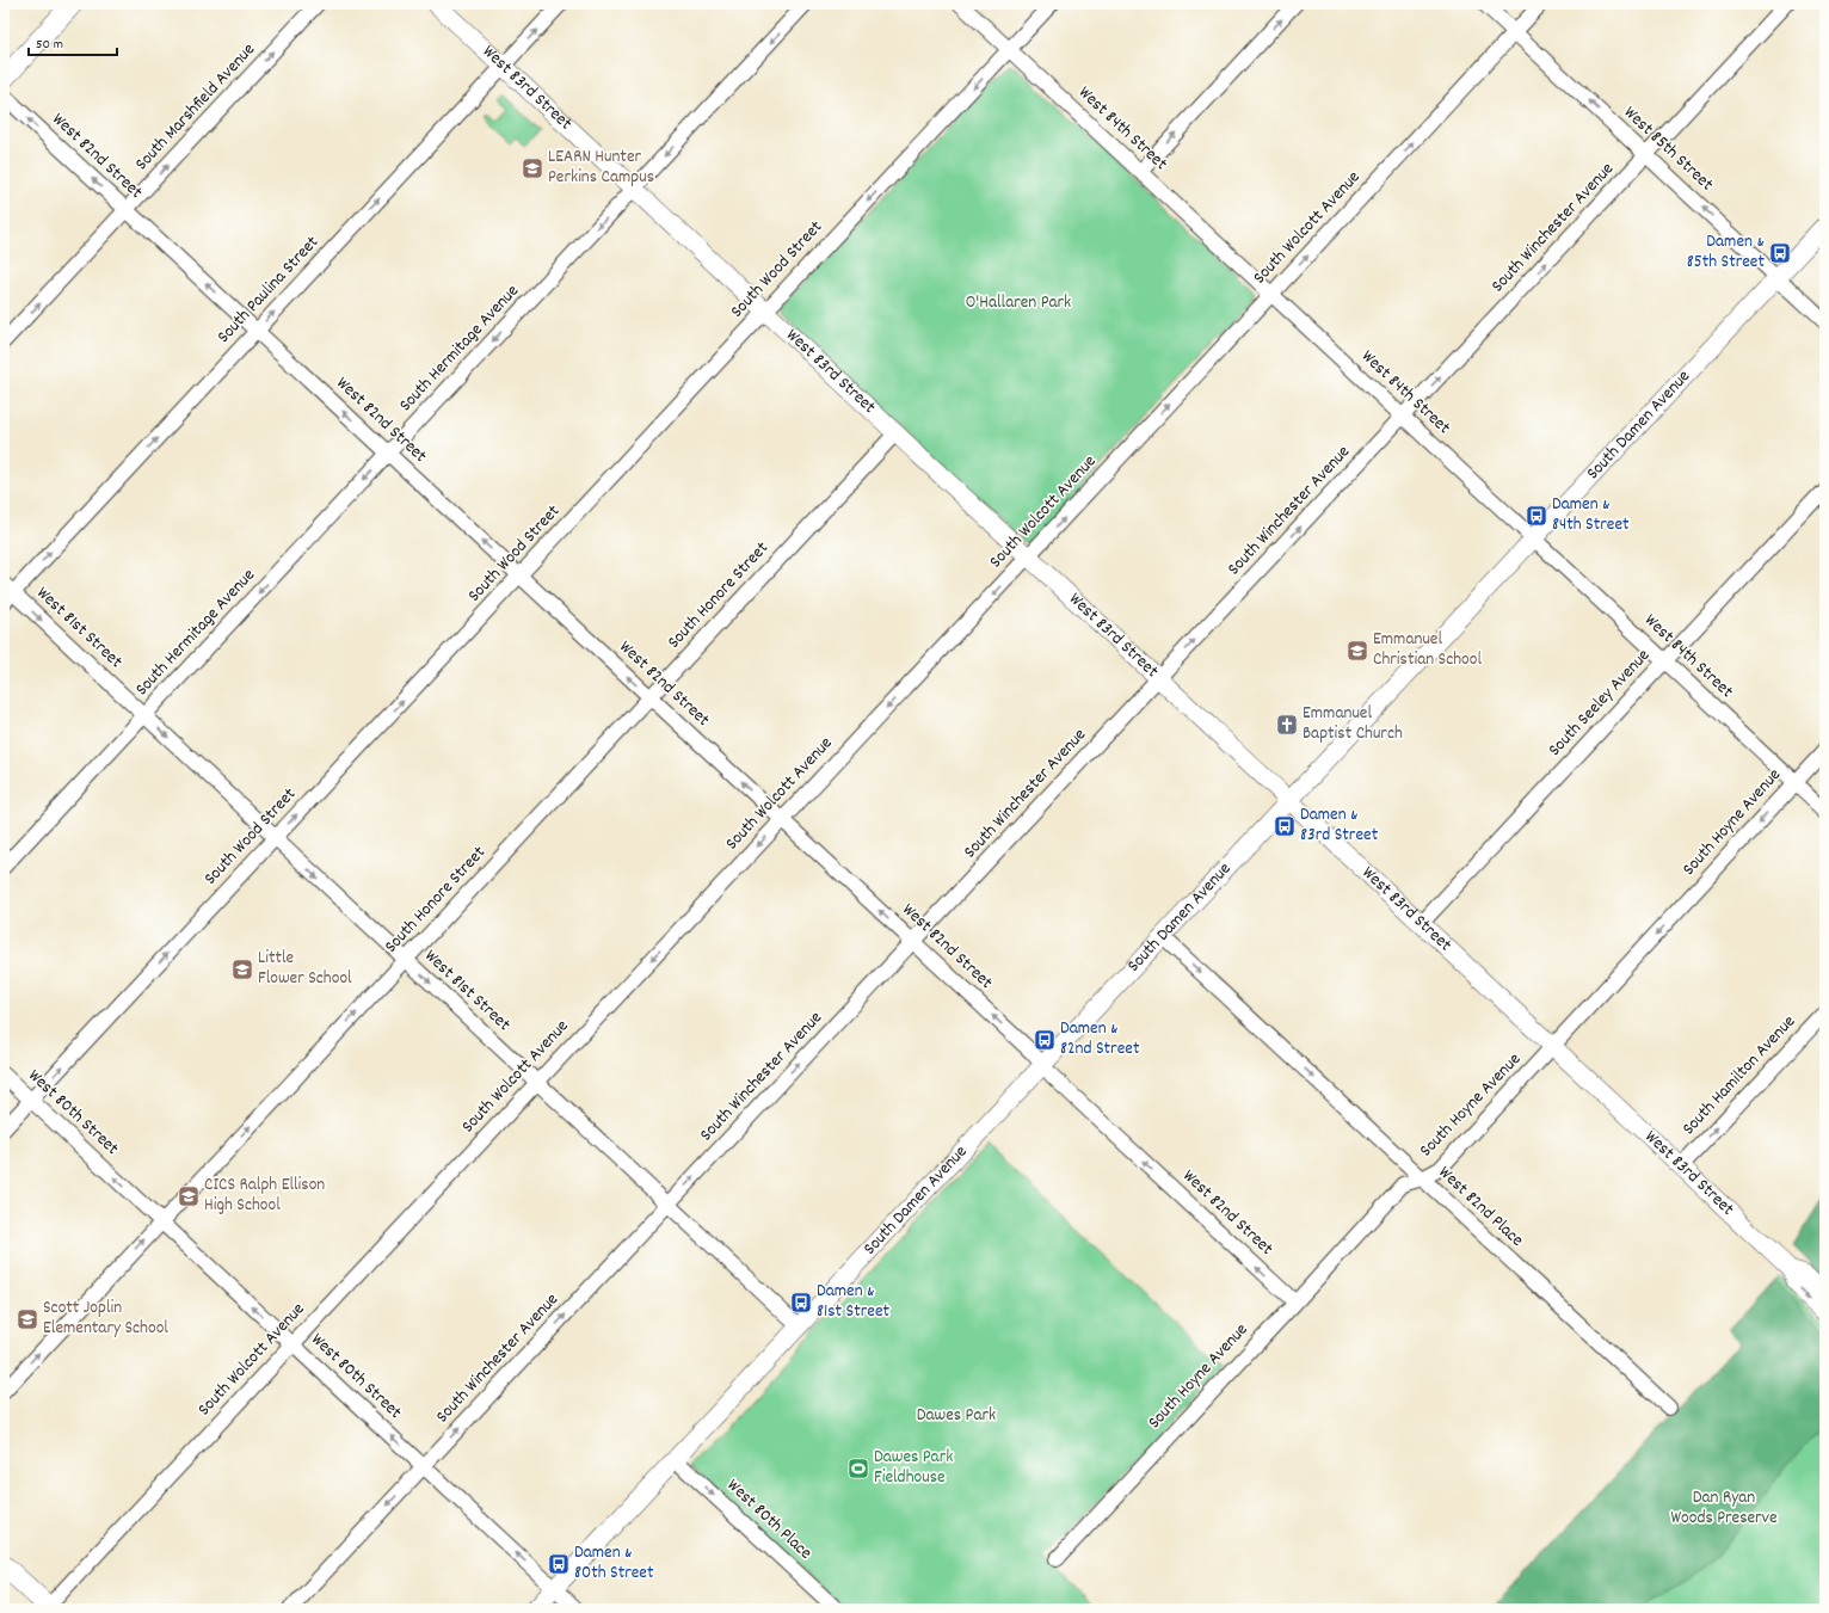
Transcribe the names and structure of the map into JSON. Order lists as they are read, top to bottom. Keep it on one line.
{"streets":{"street":["West 83rd Street","South Marshfield Avenue","West 84th Street","West 85th Street","West 82nd Street","South Wolcott Avenue","South Winchester Avenue","South Wood Street","South Paulina Street","South Hermitage Avenue","South Damen Avenue","South Honore Street","West 81st Street","South Seeley Avenue","South Hoyne Avenue","South Hamilton Avenue","West 80th Street","West 82nd Place","West 80th Place"]},"crossings":[["West 83rd Street","South Wolcott Avenue"],["West 83rd Street","South Winchester Avenue"],["West 83rd Street","South Wood Street"],["West 83rd Street","South Paulina Street"],["West 83rd Street","South Hermitage Avenue"],["West 83rd Street","South Damen Avenue"],["West 83rd Street","South Honore Street"],["West 83rd Street","South Seeley Avenue"],["West 83rd Street","South Hoyne Avenue"],["West 83rd Street","South Hamilton Avenue"],["South Marshfield Avenue","West 82nd Street"],["West 84th Street","South Wolcott Avenue"],["West 84th Street","South Winchester Avenue"],["West 84th Street","South Wood Street"],["West 84th Street","South Damen Avenue"],["West 84th Street","South Seeley Avenue"],["West 84th Street","South Hoyne Avenue"],["West 85th Street","South Wolcott Avenue"],["West 85th Street","South Winchester Avenue"],["West 85th Street","South Damen Avenue"],["West 82nd Street","South Wolcott Avenue"],["West 82nd Street","South Winchester Avenue"],["West 82nd Street","South Wood Street"],["West 82nd Street","South Paulina Street"],["West 82nd Street","South Hermitage Avenue"],["West 82nd Street","South Damen Avenue"],["West 82nd Street","South Honore Street"],["West 82nd Street","South Hoyne Avenue"],["South Wolcott Avenue","West 81st Street"],["South Wolcott Avenue","West 80th Street"],["South Winchester Avenue","West 81st Street"],["South Winchester Avenue","West 80th Street"],["South Wood Street","West 81st Street"],["South Wood Street","West 80th Street"],["South Paulina Street","West 81st Street"],["South Hermitage Avenue","West 81st Street"],["South Damen Avenue","West 81st Street"],["South Damen Avenue","West 80th Street"],["South Damen Avenue","West 82nd Place"],["South Damen Avenue","West 80th Place"],["South Honore Street","West 81st Street"],["South Honore Street","West 80th Street"],["South Hoyne Avenue","West 82nd Place"]],"one_way":["South Marshfield Avenue","West 85th Street","West 82nd Street","South Paulina Street","South Hermitage Avenue","South Honore Street","West 81st Street","South Hamilton Avenue","West 80th Street","West 82nd Place","West 80th Place"],"parks":["O'Hallaren Park","Dawes Park","Dan Ryan Woods Preserve"],"places":{"school or university":["LEARN Hunter Perkins Campus","Emmanuel Christian School","Little Flower School","CICS Ralph Ellison High School","Scott Joplin Elementary School"],"bus stop":["Damen & 85th Street","Damen & 84th Street","Damen & 83rd Street","Damen & 82nd Street","Damen & 81st Street","Damen & 80th Street"],"church":["Emmanuel Baptist Church"],"sports":["Dawes Park Fieldhouse"]},"scale_bar":"50 m"}
